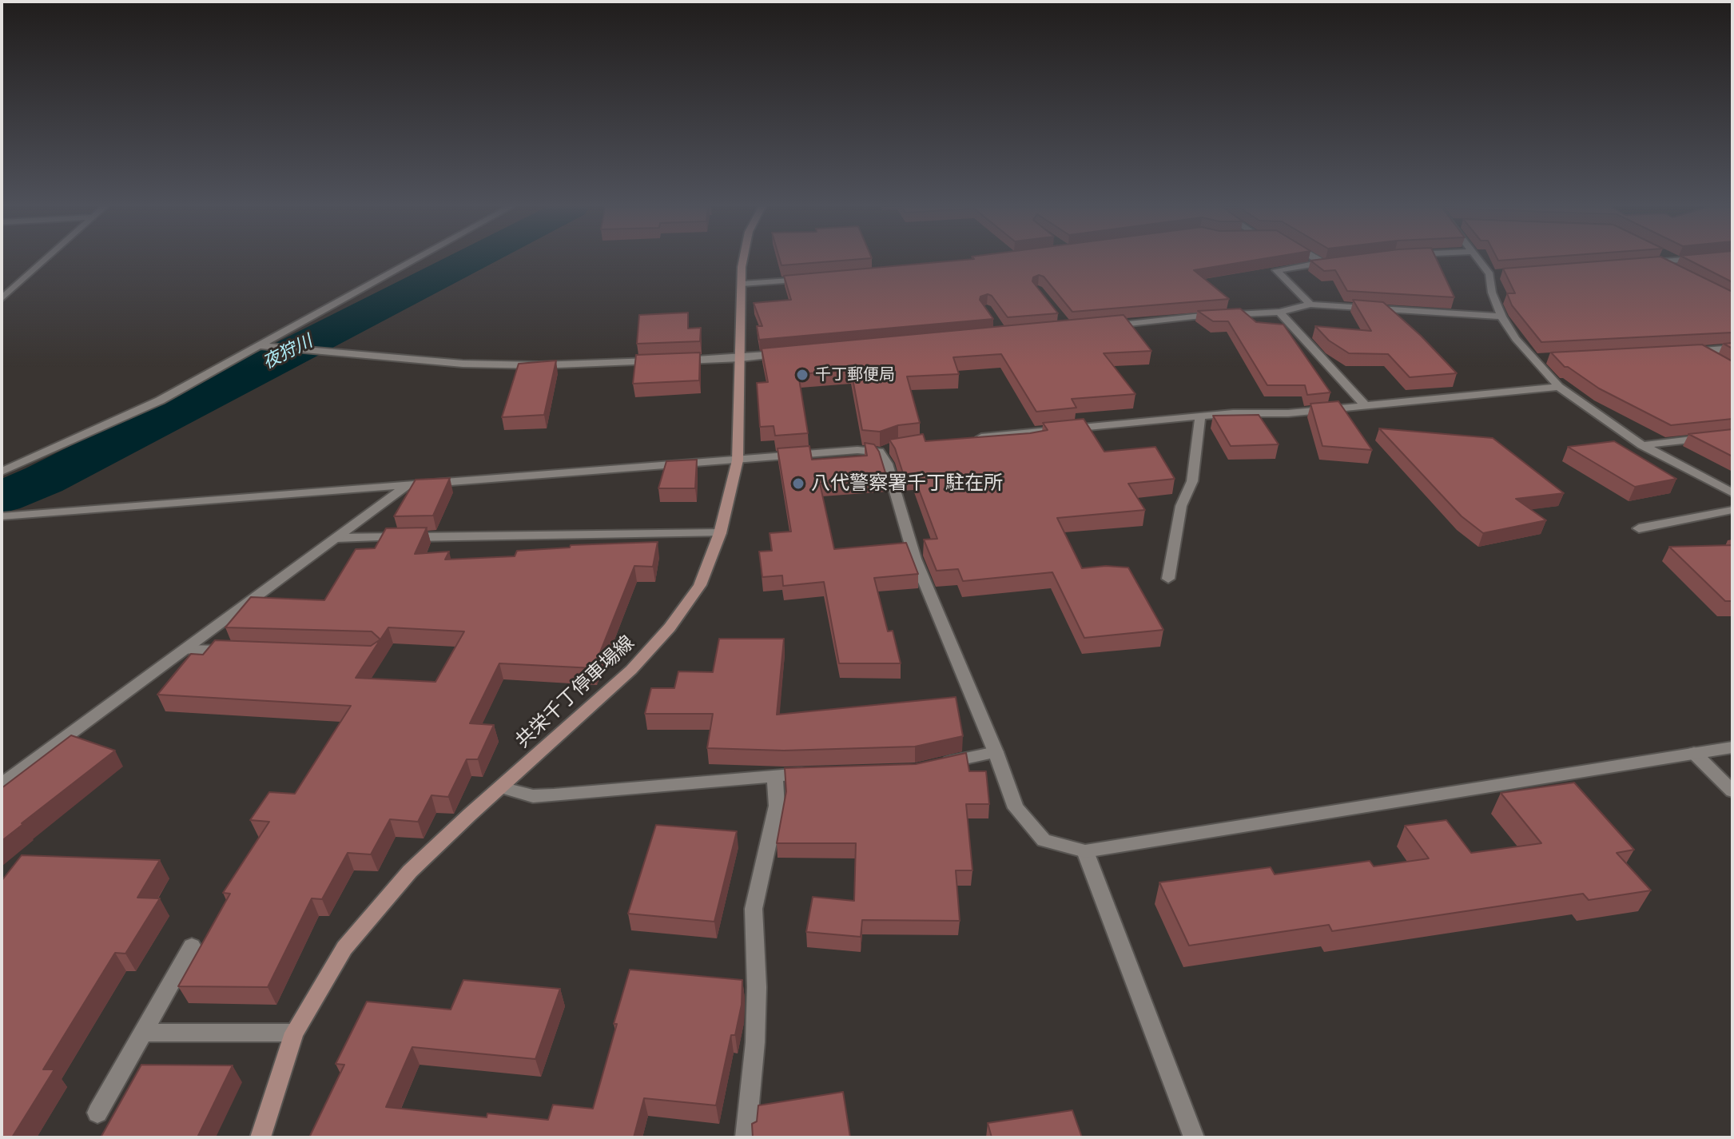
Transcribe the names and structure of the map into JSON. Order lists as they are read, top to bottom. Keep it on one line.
{"streets":{"main road":["共栄千丁停車場線"]},"water":["夜狩川"],"places":["千丁郵便局","八代警察署千丁駐在所"]}
